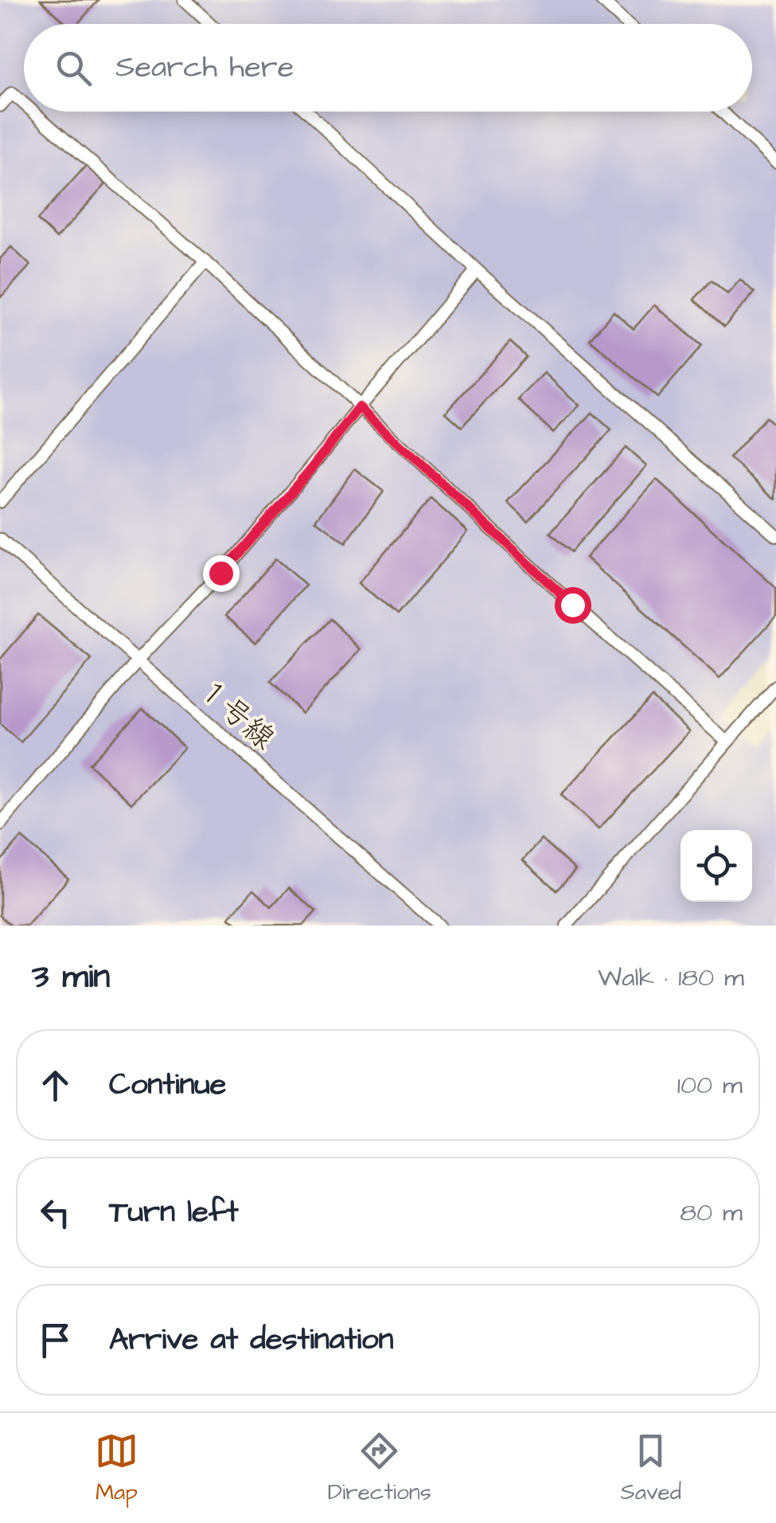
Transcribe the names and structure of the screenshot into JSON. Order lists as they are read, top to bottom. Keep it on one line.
{"streets":{"lane":["１号線"]},"page":{"search":"Search here","heading":["3 min","Walk · 180 m"],"list":[["Continue","100 m"],["Turn left","80 m"],"Arrive at destination"],"nav":["Map","Directions","Saved"]}}
